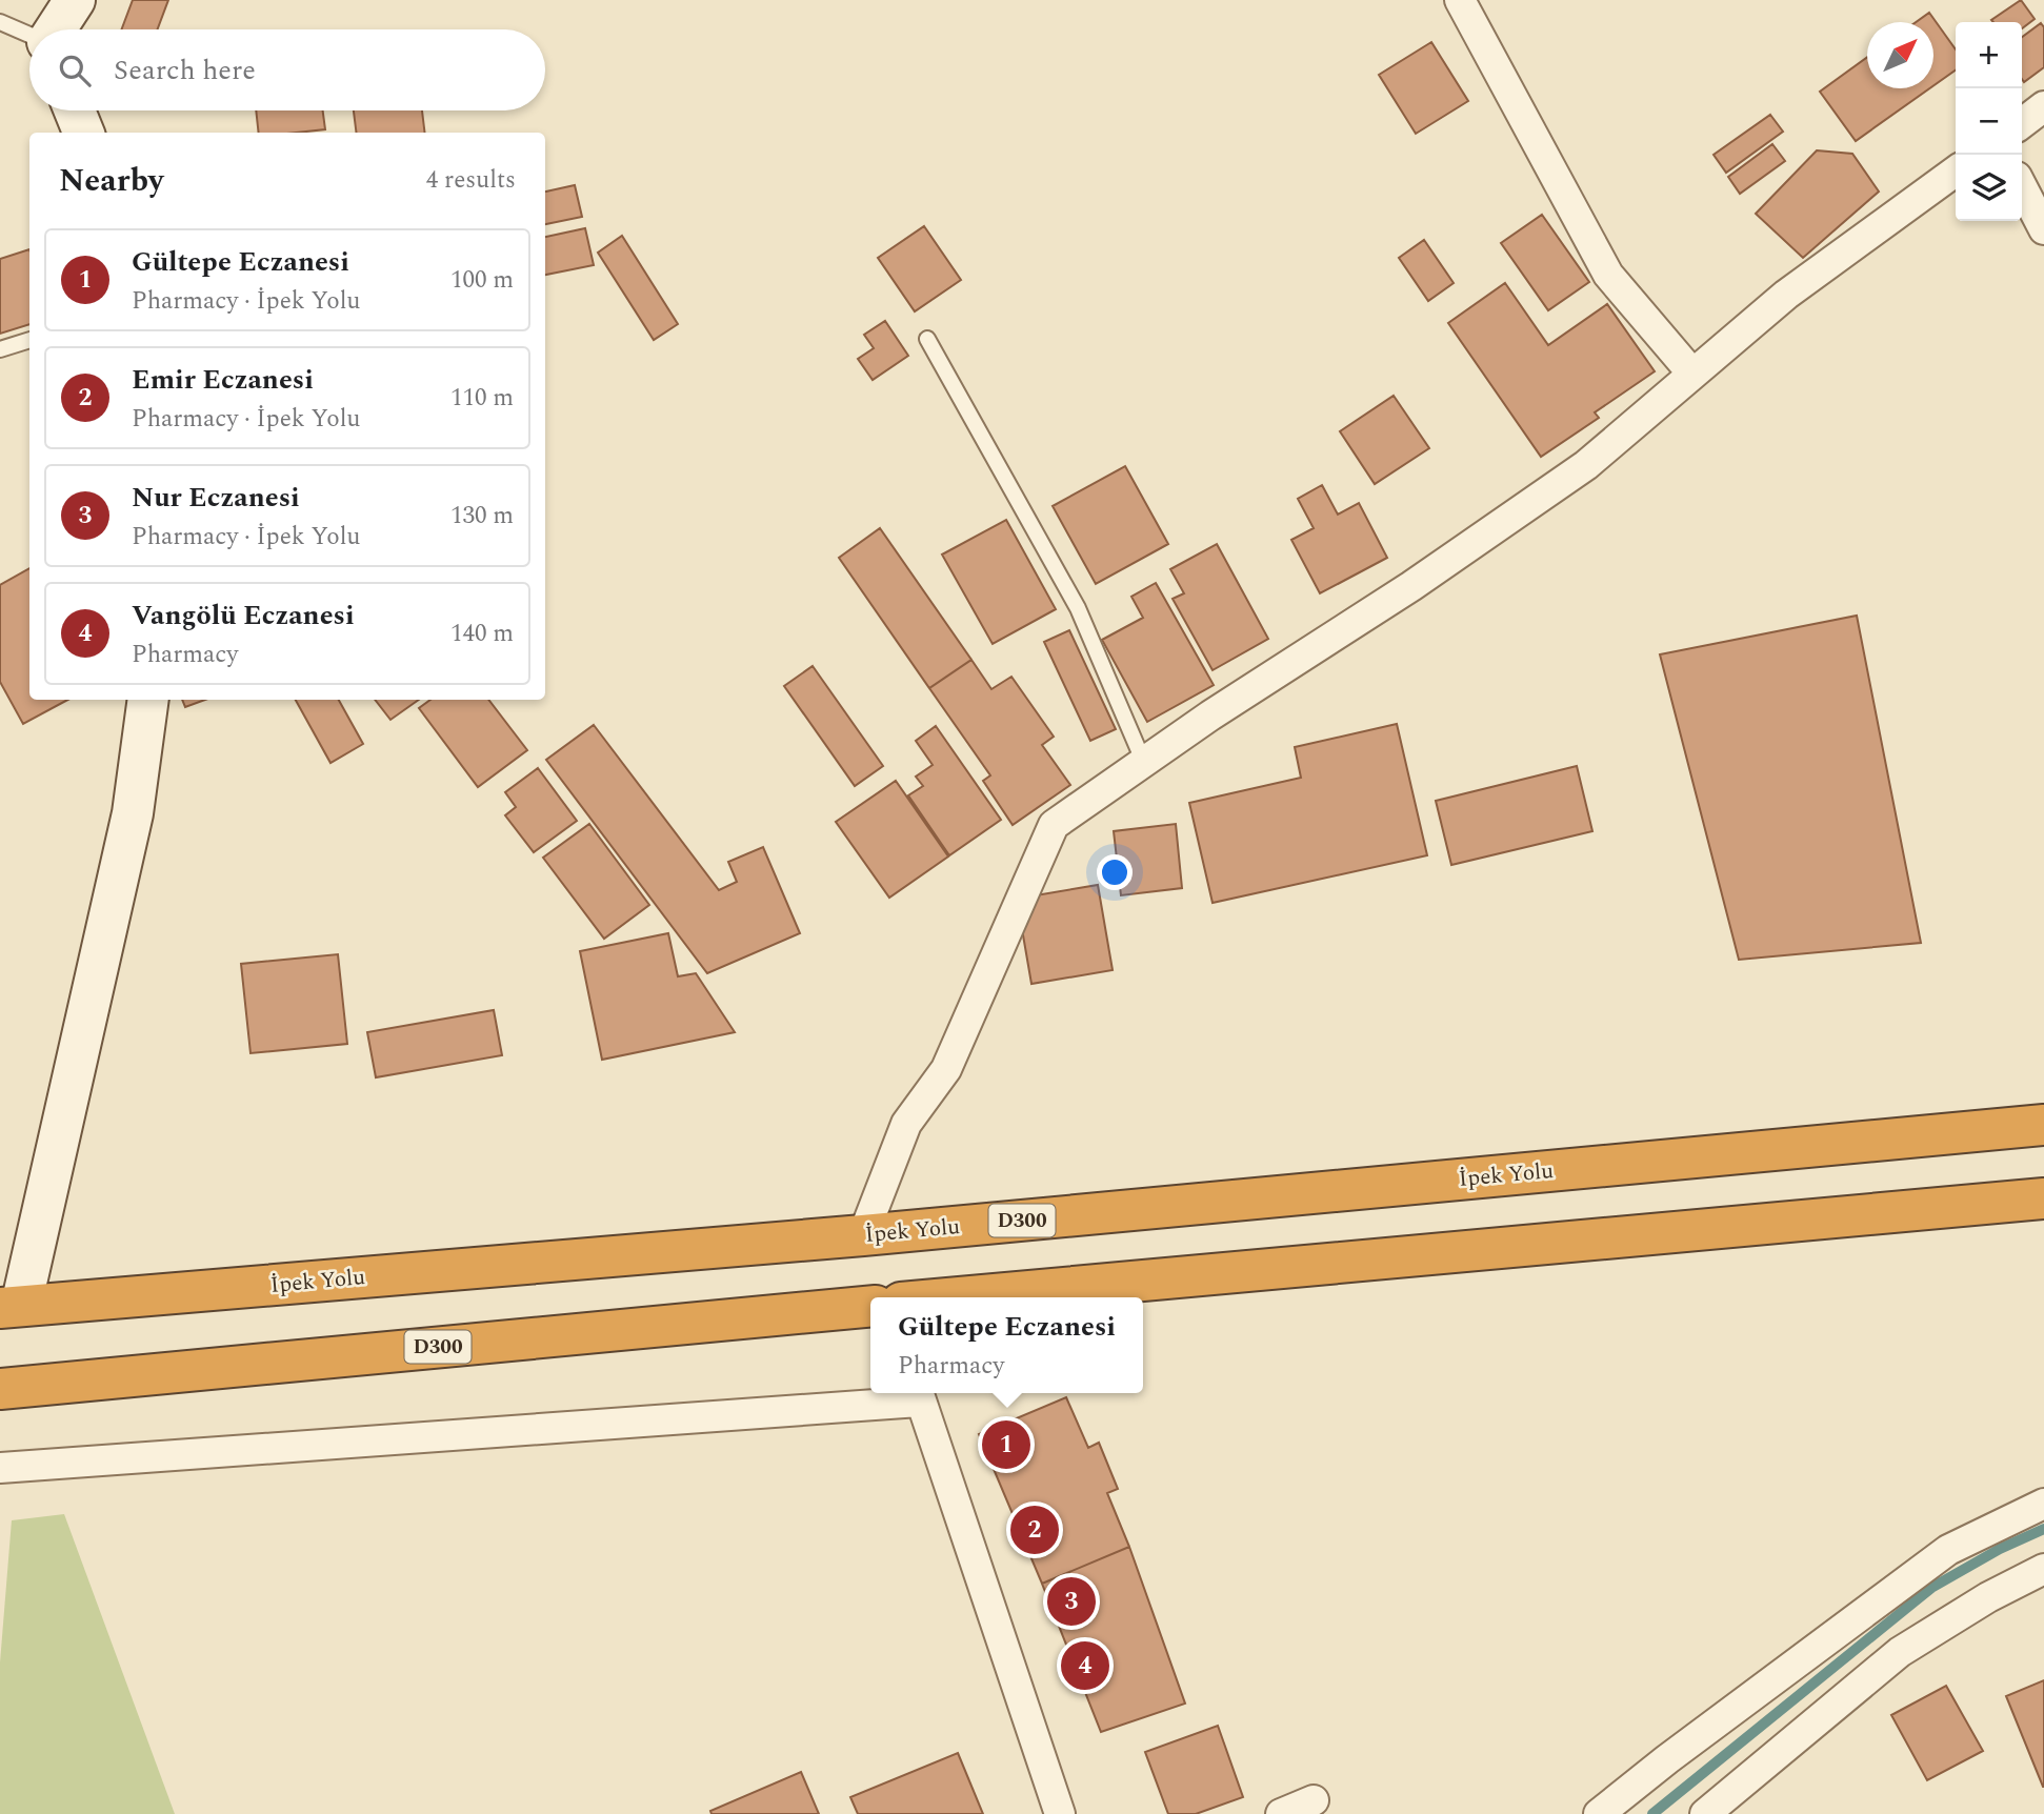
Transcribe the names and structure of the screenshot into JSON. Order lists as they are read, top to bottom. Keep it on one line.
{"streets":{"highway":["İpek Yolu","D300"]},"north":"top right","page":{"map_buttons":["+","−"],"search":"Search here","heading":["Nearby","4 results"],"list":[{"mark":"1","name":"Gültepe Eczanesi","note":"Pharmacy · İpek Yolu","value":"100 m"},{"mark":"2","name":"Emir Eczanesi","note":"Pharmacy · İpek Yolu","value":"110 m"},{"mark":"3","name":"Nur Eczanesi","note":"Pharmacy · İpek Yolu","value":"130 m"},{"mark":"4","name":"Vangölü Eczanesi","note":"Pharmacy","value":"140 m"}],"popup":["Gültepe Eczanesi","Pharmacy"],"pins":["1","2","3","4"]}}
